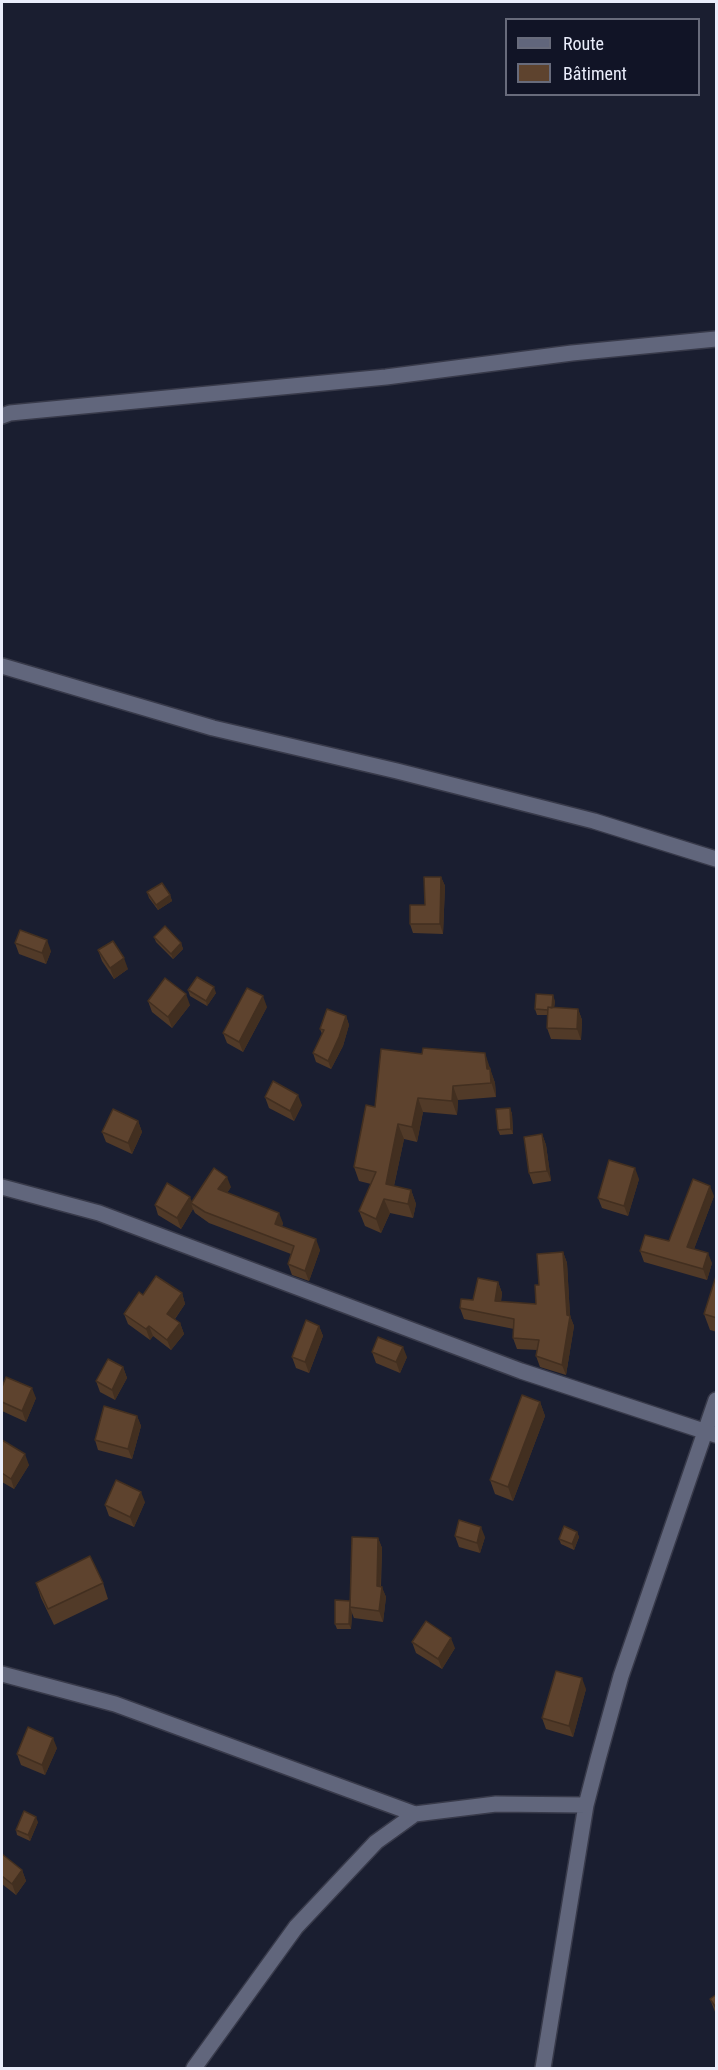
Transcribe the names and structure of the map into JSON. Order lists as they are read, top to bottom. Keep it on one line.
{"legend":["Route","Bâtiment"]}
